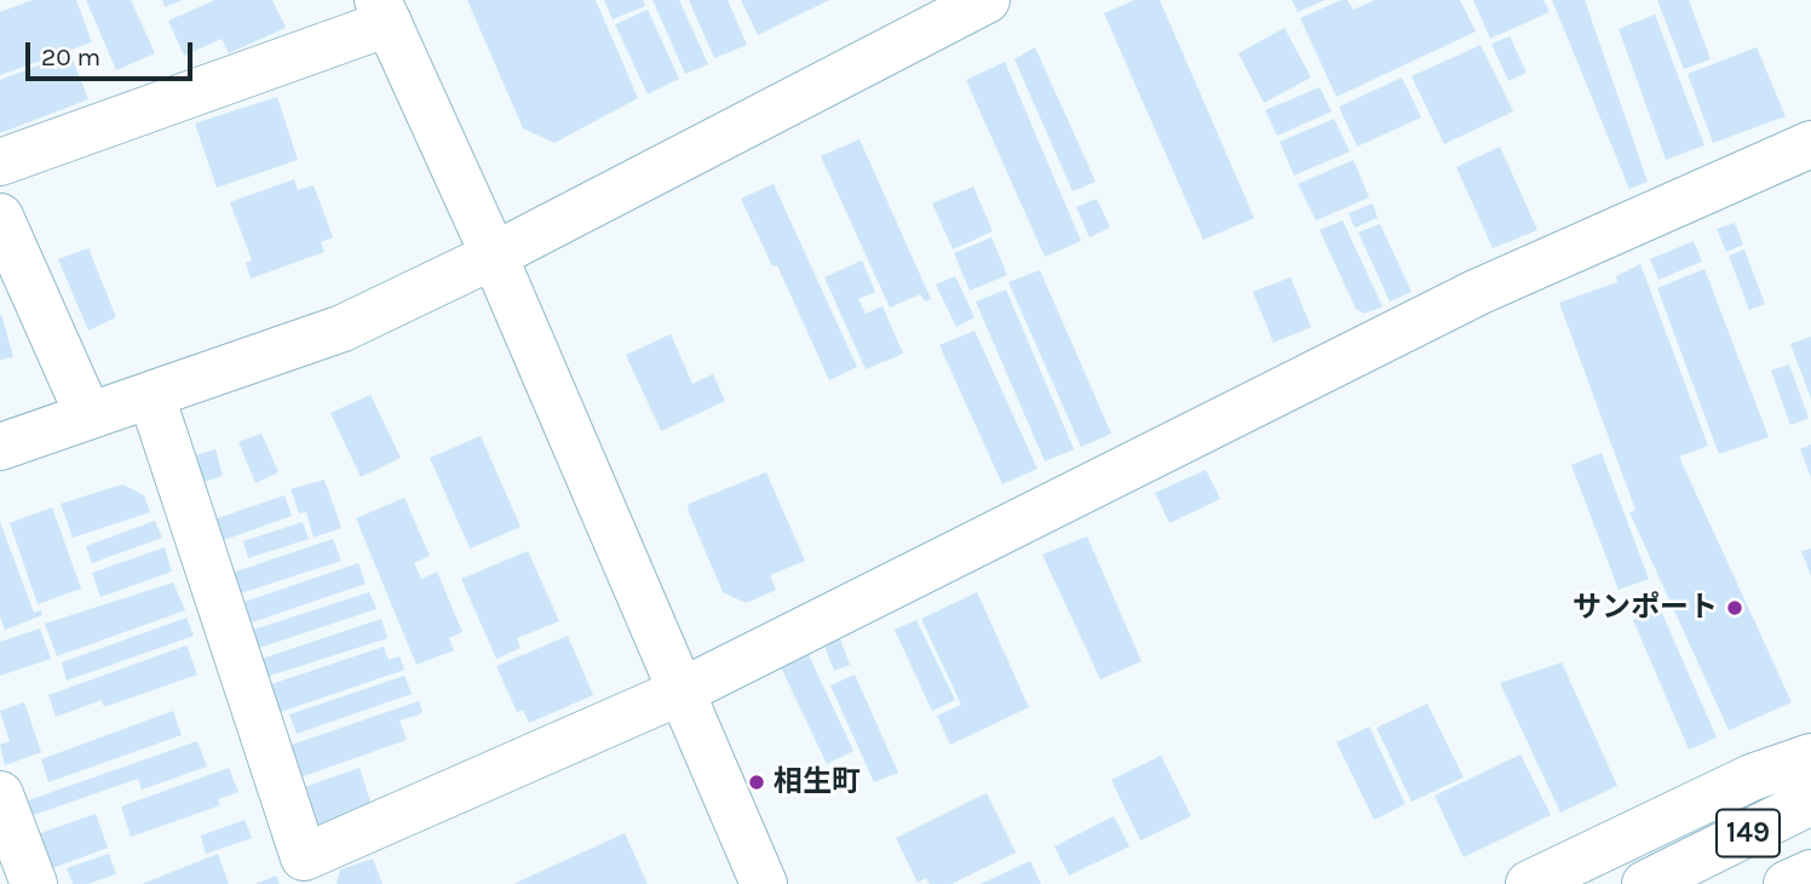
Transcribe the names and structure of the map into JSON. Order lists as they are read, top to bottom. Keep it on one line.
{"streets":{"main road":["149"]},"places":["サンポート","相生町"],"scale_bar":"20 m"}
